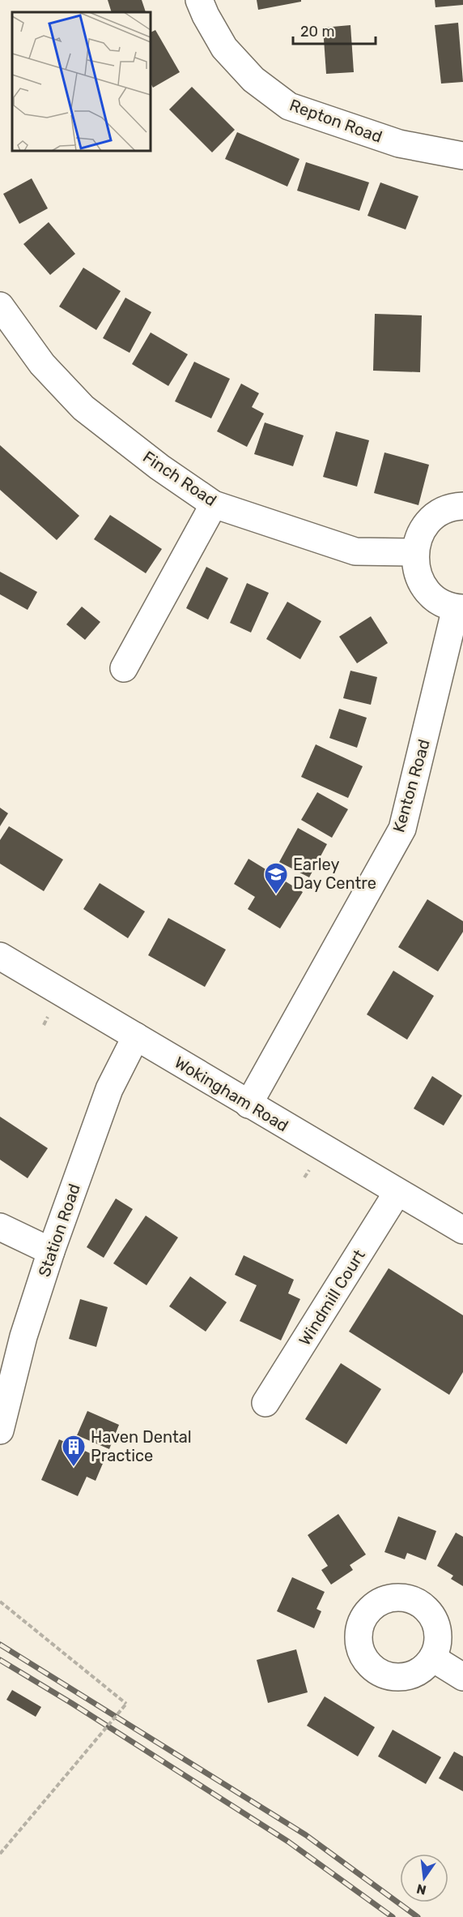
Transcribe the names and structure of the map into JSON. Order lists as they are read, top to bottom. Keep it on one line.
{"streets":{"street":["Repton Road","Finch Road","Kenton Road","Wokingham Road","Station Road","Windmill Court"]},"crossings":[["Finch Road","Kenton Road"],["Kenton Road","Wokingham Road"],["Wokingham Road","Station Road"],["Wokingham Road","Windmill Court"]],"places":{"school or university":["Earley Day Centre"],"building":["Haven Dental Practice"]},"scale_bar":"20 m","north":"bottom"}
